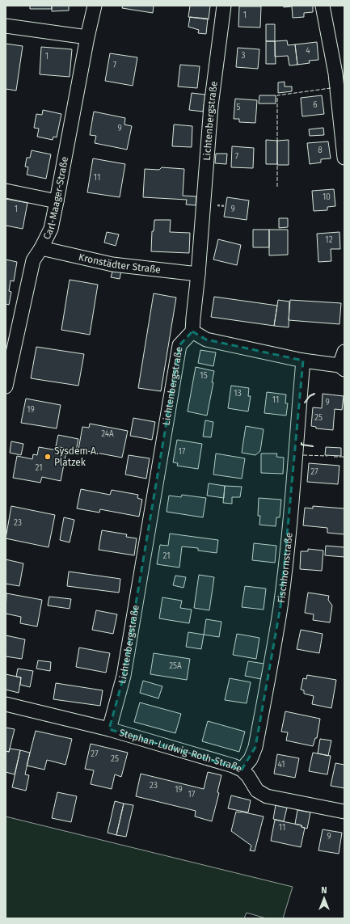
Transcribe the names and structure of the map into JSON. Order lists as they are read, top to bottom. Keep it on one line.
{"streets":{"street":["Lichtenbergstraße","Carl-Maager-Straße","Kronstädter Straße","Fischhornstraße","Stephan-Ludwig-Roth-Straße"]},"crossings":[["Lichtenbergstraße","Kronstädter Straße"],["Lichtenbergstraße","Stephan-Ludwig-Roth-Straße"],["Carl-Maager-Straße","Kronstädter Straße"],["Fischhornstraße","Stephan-Ludwig-Roth-Straße"]],"places":["Sysdem A. Platzek"],"house_numbers":["1","4","3","1","7","6","5","9","8","7","11","10","1","9","12","15","13","11","9","19","25","24A","17","21","27","23","21","25A","27","25","41","23","19","17","11","9"],"north":"top"}
